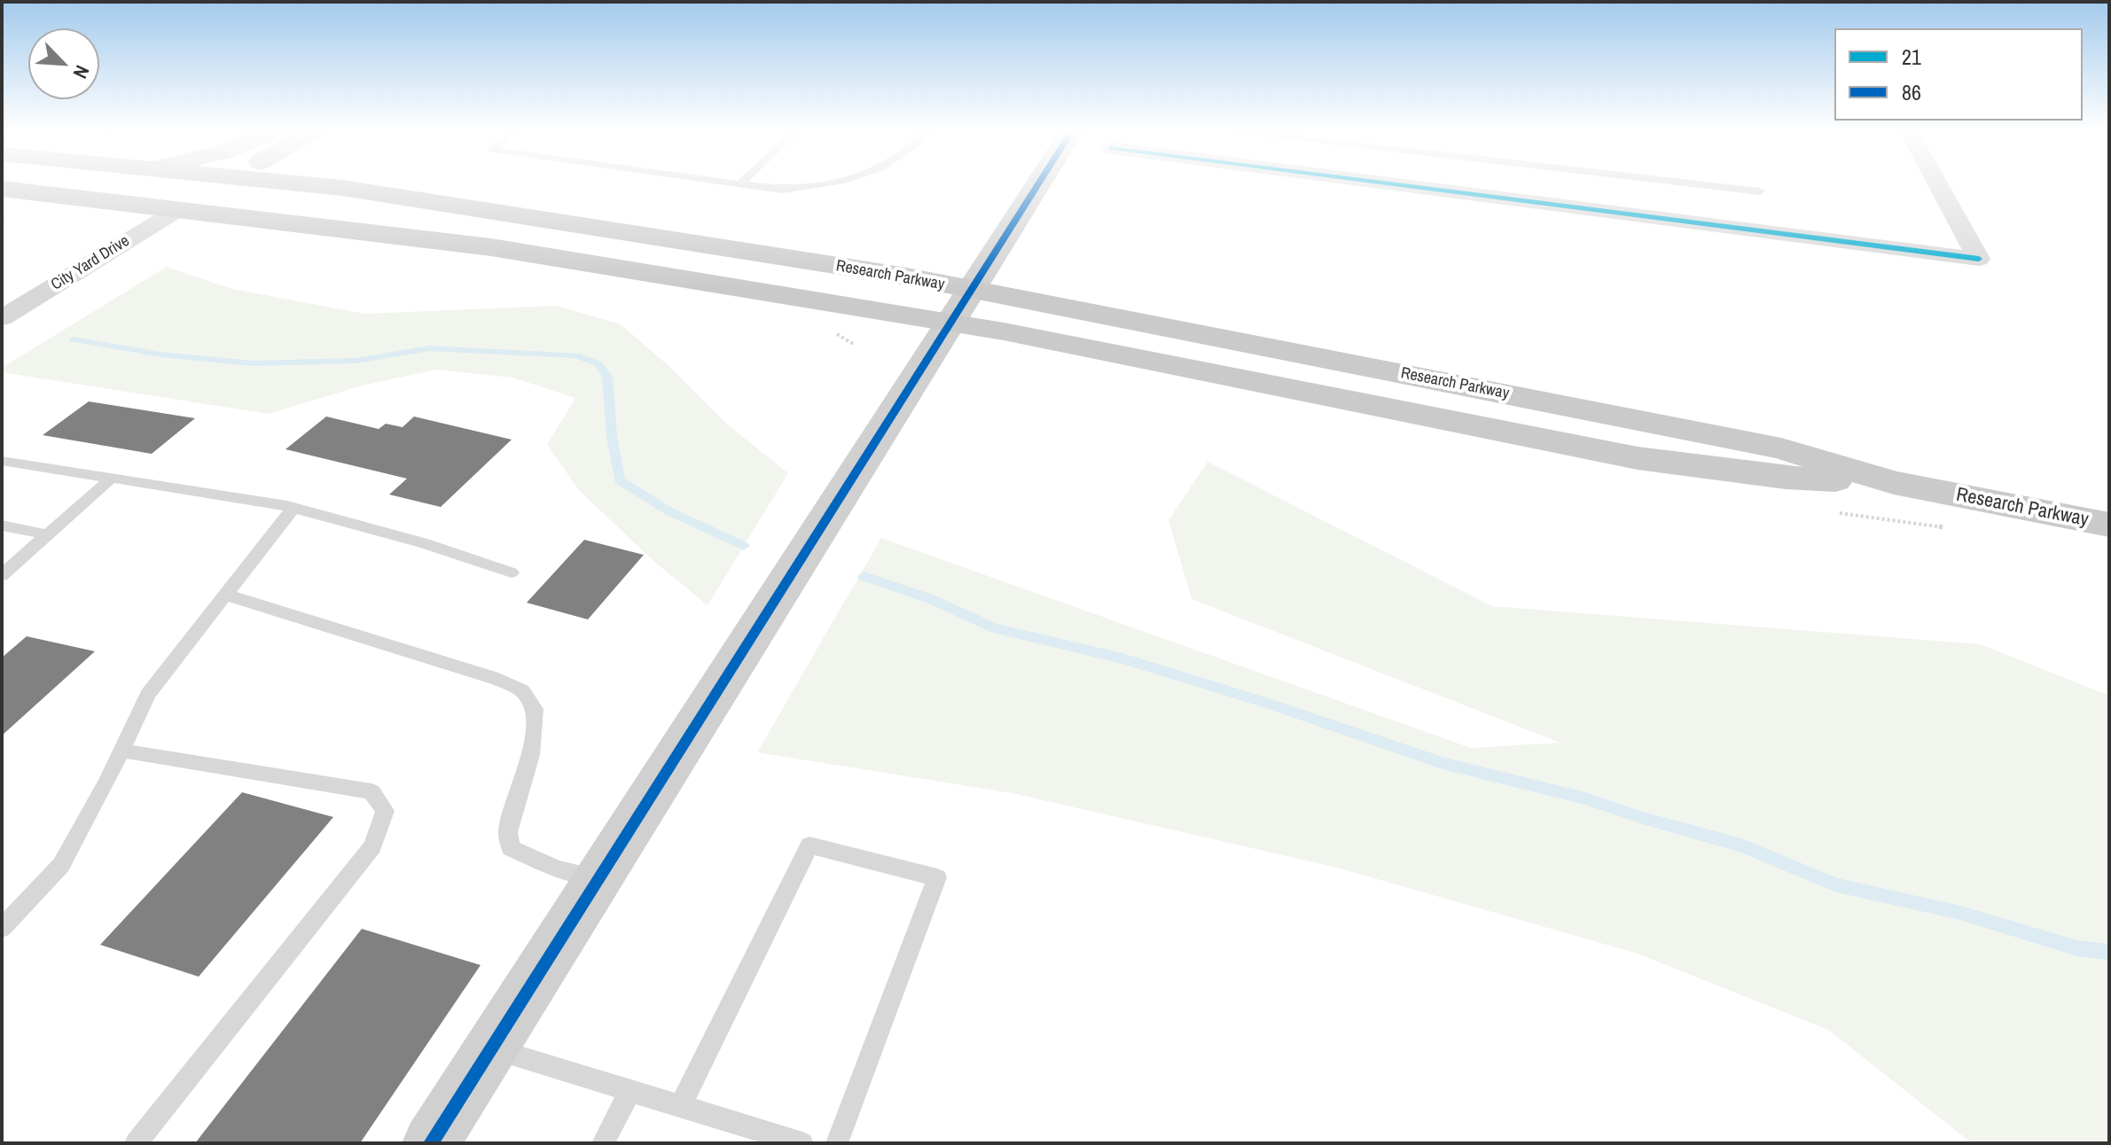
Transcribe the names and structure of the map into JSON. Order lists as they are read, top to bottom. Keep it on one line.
{"streets":{"main road":["Research Parkway"],"street":["City Yard Drive"]},"crossings":[["City Yard Drive","Research Parkway"]],"lines":["transit line 21","transit line 86"],"legend":["21","86"],"north":"bottom right"}
